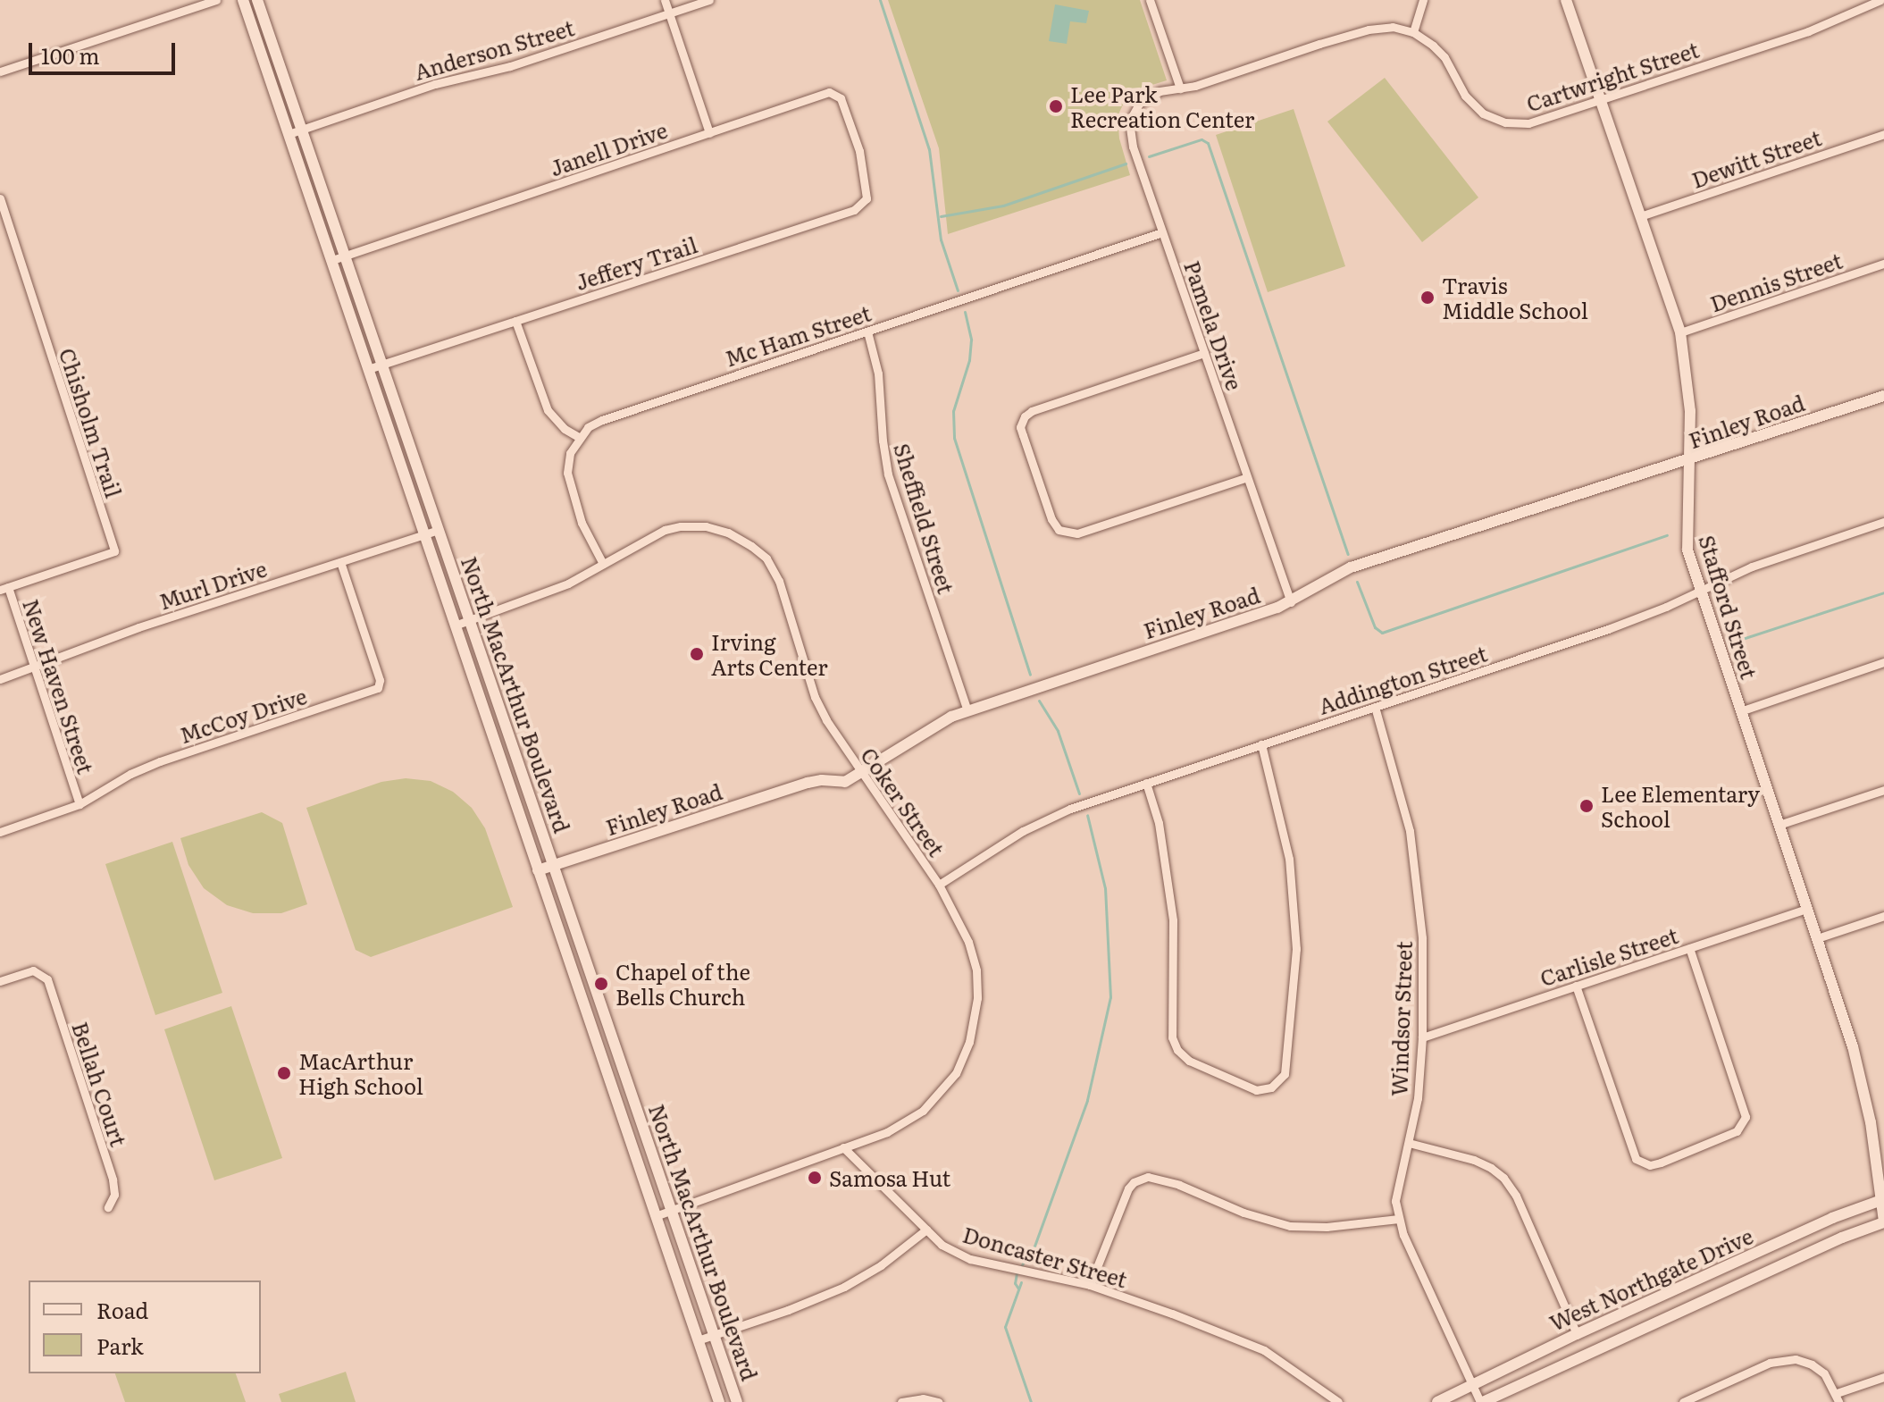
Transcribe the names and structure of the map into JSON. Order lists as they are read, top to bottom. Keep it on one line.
{"streets":{"main road":["Finley Road","Stafford Street","North MacArthur Boulevard","West Northgate Drive"],"street":["Anderson Street","Cartwright Street","Janell Drive","Dewitt Street","Jeffery Trail","Dennis Street","Pamela Drive","Mc Ham Street","Chisholm Trail","Sheffield Street","Murl Drive","Addington Street","New Haven Street","McCoy Drive","Coker Street","Carlisle Street","Windsor Street","Bellah Court","Doncaster Street"]},"crossings":[["Anderson Street","North MacArthur Boulevard"],["Cartwright Street","Stafford Street"],["Janell Drive","Jeffery Trail"],["Janell Drive","North MacArthur Boulevard"],["Dewitt Street","Stafford Street"],["Jeffery Trail","North MacArthur Boulevard"],["Dennis Street","Stafford Street"],["Pamela Drive","Mc Ham Street"],["Pamela Drive","Finley Road"],["Mc Ham Street","Sheffield Street"],["Finley Road","Sheffield Street"],["Finley Road","Stafford Street"],["Finley Road","North MacArthur Boulevard"],["Finley Road","Coker Street"],["Chisholm Trail","New Haven Street"],["Murl Drive","New Haven Street"],["Murl Drive","North MacArthur Boulevard"],["Murl Drive","McCoy Drive"],["Stafford Street","Addington Street"],["Stafford Street","Carlisle Street"],["Stafford Street","West Northgate Drive"],["Addington Street","Coker Street"],["Addington Street","Windsor Street"],["New Haven Street","McCoy Drive"],["North MacArthur Boulevard","Coker Street"],["Coker Street","Doncaster Street"],["Carlisle Street","Windsor Street"],["Windsor Street","West Northgate Drive"]],"places":["Lee Park Recreation Center","Travis Middle School","Irving Arts Center","Lee Elementary School","Chapel of the Bells Church","MacArthur High School","Samosa Hut"],"legend":["Road","Park"],"scale_bar":"100 m"}
